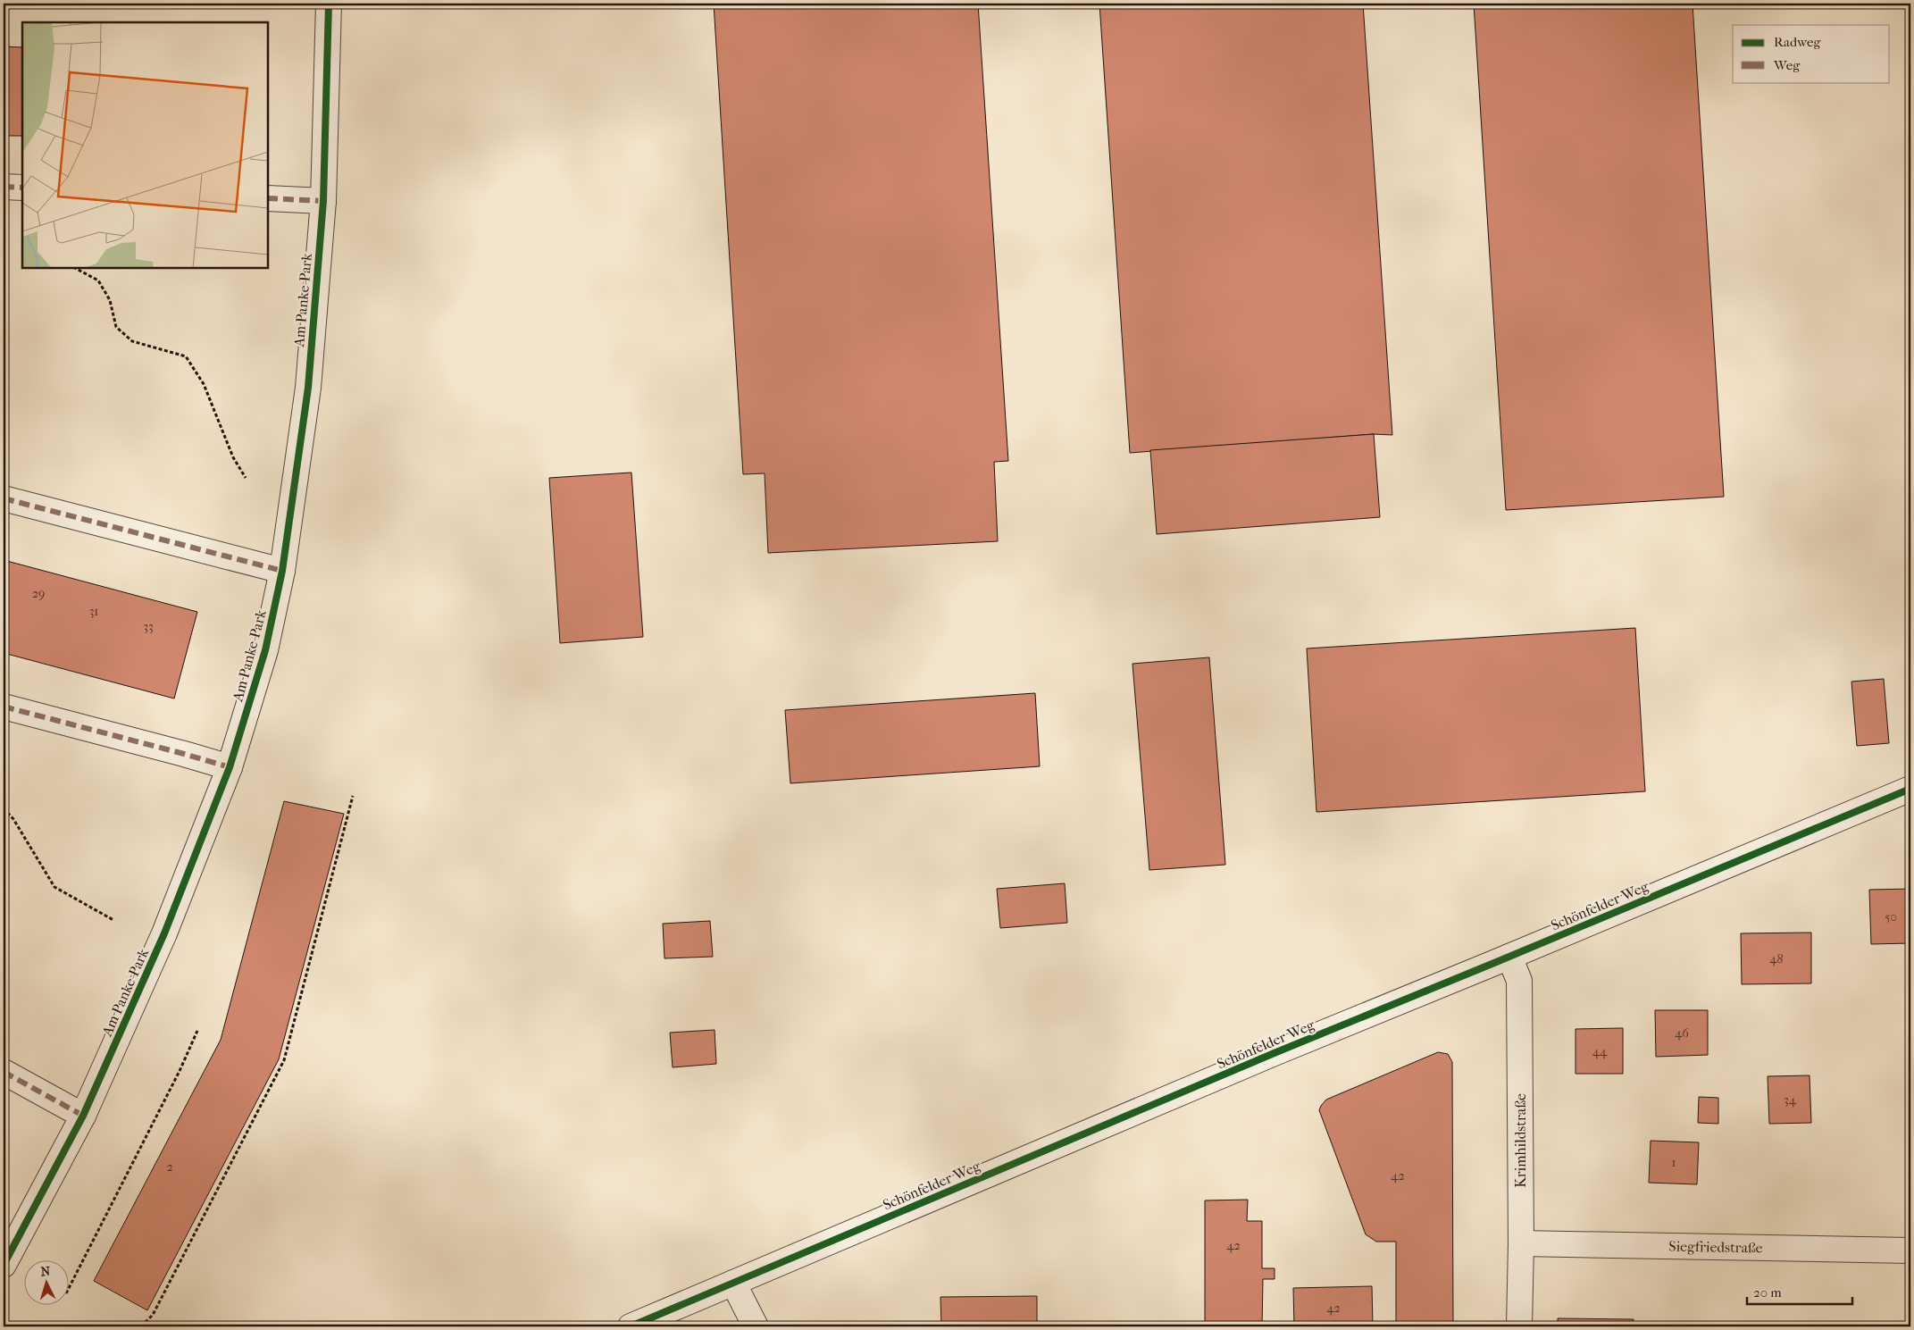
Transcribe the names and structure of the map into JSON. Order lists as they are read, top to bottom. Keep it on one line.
{"streets":{"street":["Am Panke-Park","Schönfelder Weg","Krimhildstraße","Siegfriedstraße"]},"crossings":[["Schönfelder Weg","Krimhildstraße"],["Krimhildstraße","Siegfriedstraße"]],"house_numbers":["29","31","33","50","48","46","44","34","1","2","42","42","42"],"legend":["Radweg","Weg"],"scale_bar":"20 m","north":"top"}
